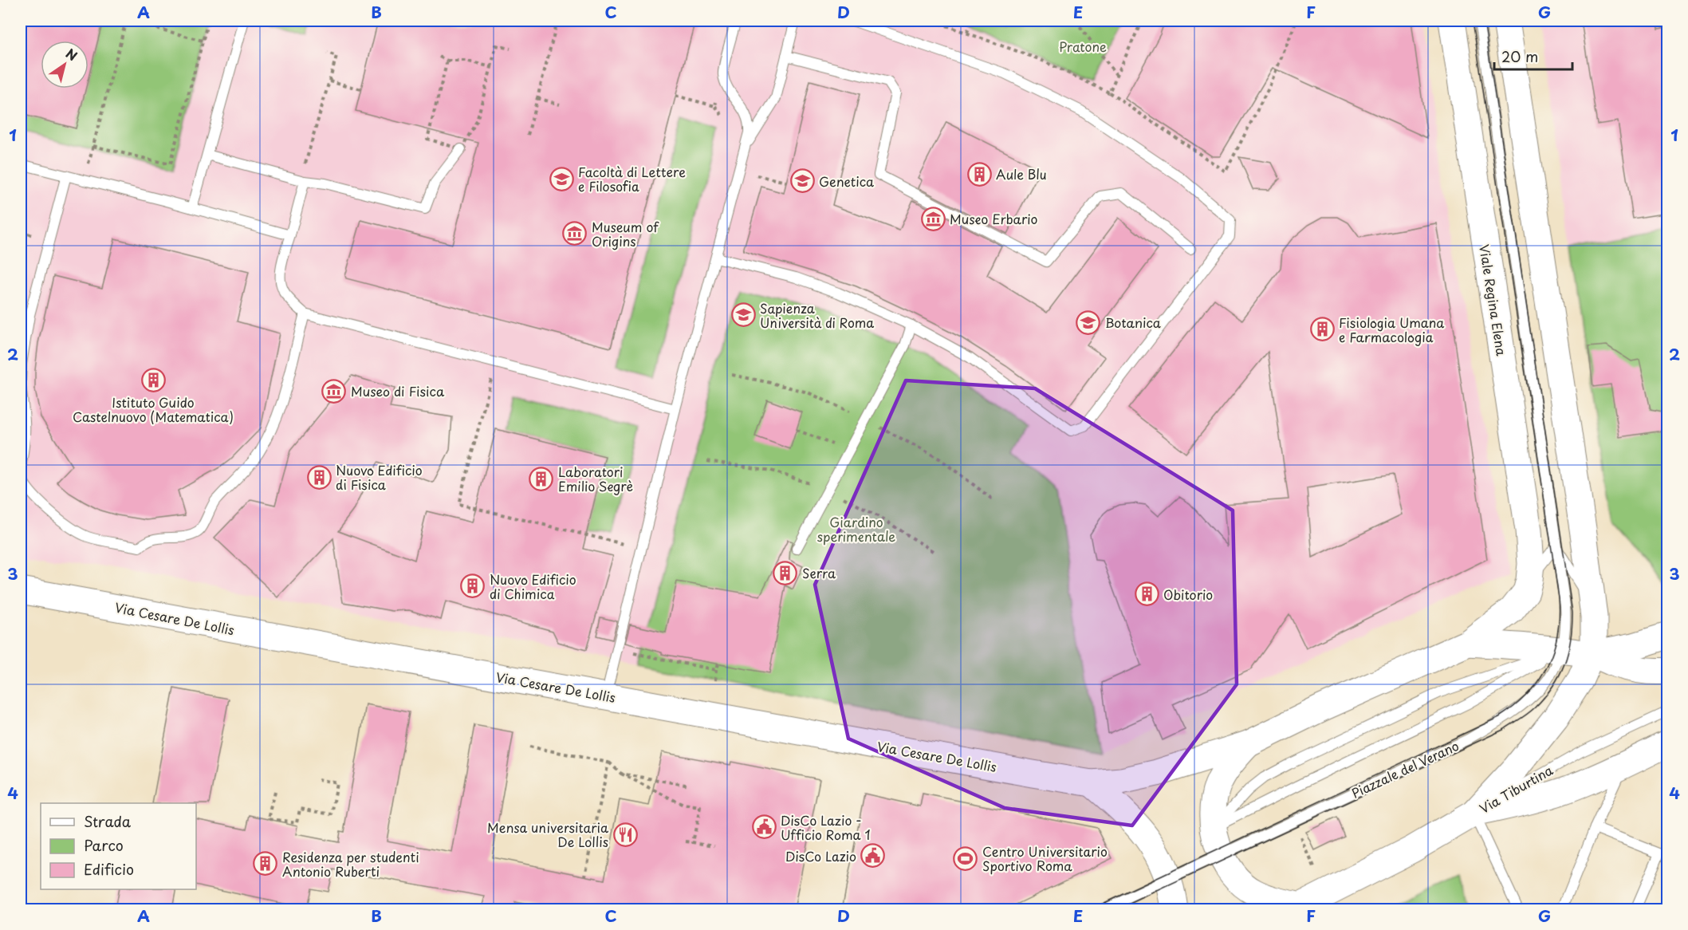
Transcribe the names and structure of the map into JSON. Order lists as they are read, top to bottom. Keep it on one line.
{"streets":{"main road":["Viale Regina Elena","Via Cesare De Lollis","Via Tiburtina"],"lane":["Piazzale del Verano"]},"crossings":[["Viale Regina Elena","Piazzale del Verano"]],"parks":["Pratone","Giardino sperimentale"],"places":{"building":["Aule Blu","Fisiologia Umana e Farmacologia","Istituto Guido Castelnuovo (Matematica)","Nuovo Edificio di Fisica","Laboratori Emilio Segrè","Serra","Nuovo Edificio di Chimica","Obitorio","Residenza per studenti Antonio Ruberti"],"school or university":["Facoltà di Lettere e Filosofia","Genetica","Sapienza Università di Roma","Botanica"],"museum":["Museo Erbario","Museum of Origins","Museo di Fisica"],"public building":["DisCo Lazio - Ufficio Roma 1","DisCo Lazio"],"restaurant":["Mensa universitaria De Lollis"],"sports":["Centro Universitario Sportivo Roma"]},"legend":["Strada","Parco","Edificio"],"scale_bar":"20 m","north":"top right","grid":{"columns":["A","B","C","D","E","F","G"],"rows":["1","2","3","4"]}}
